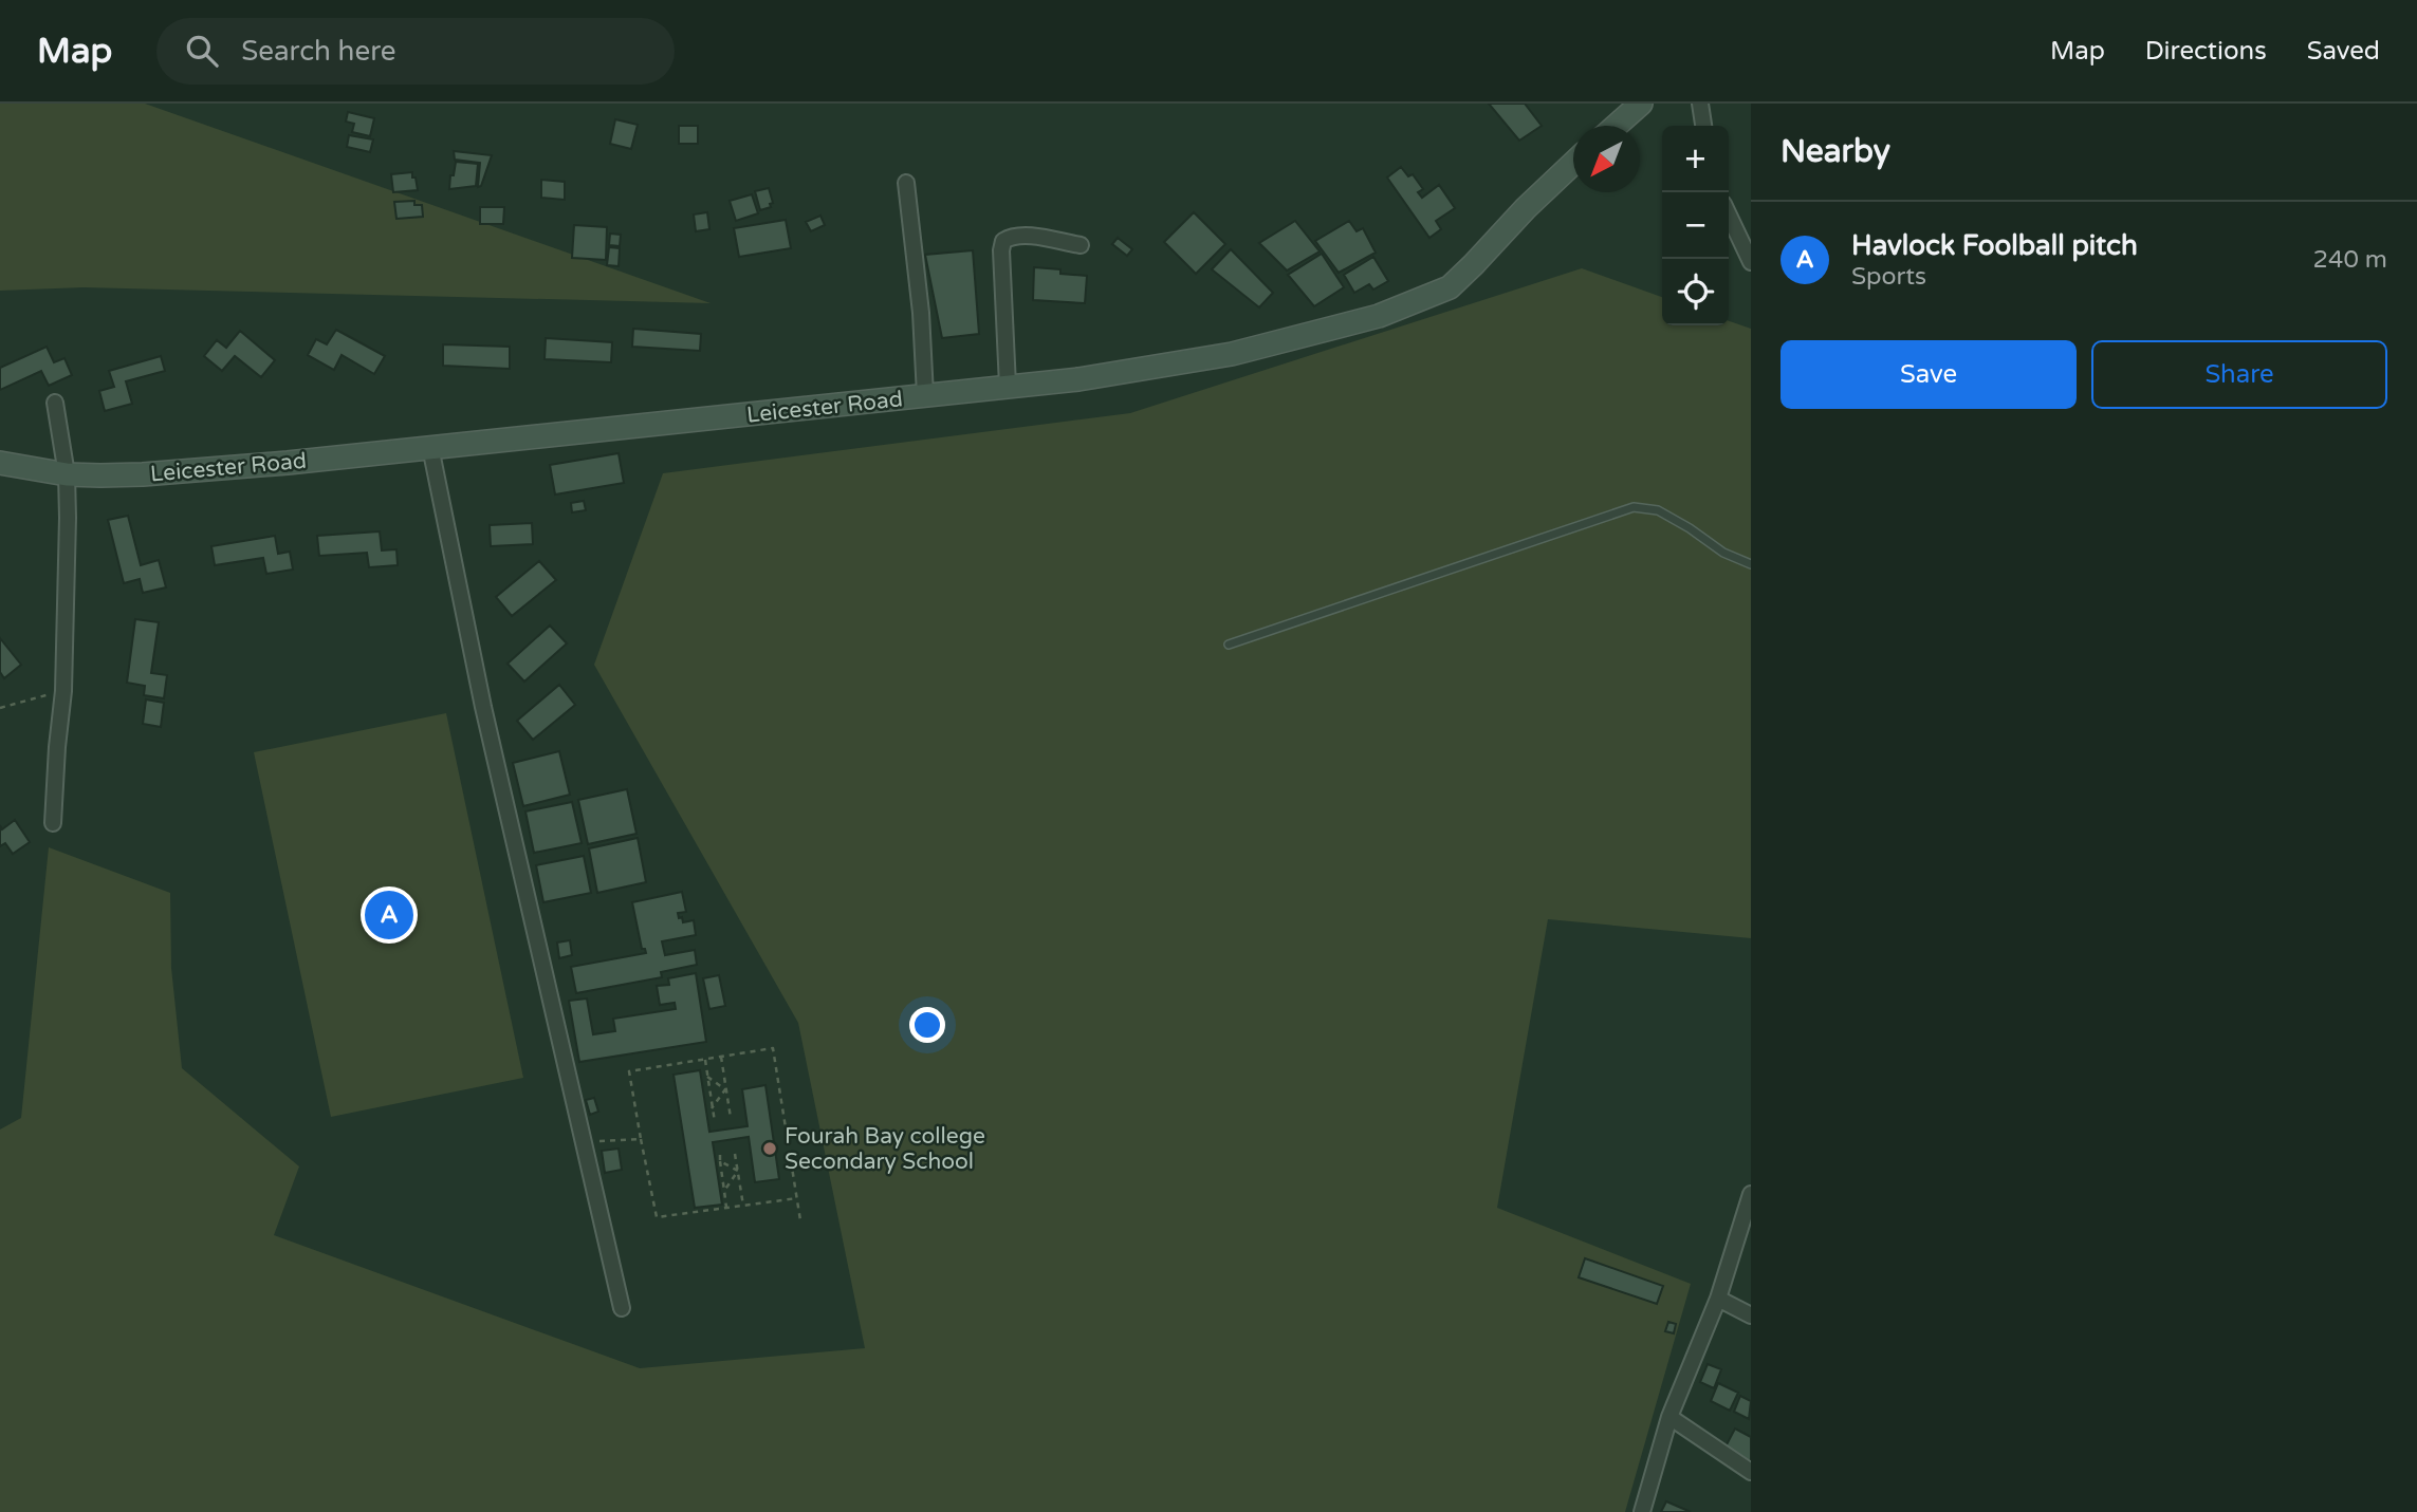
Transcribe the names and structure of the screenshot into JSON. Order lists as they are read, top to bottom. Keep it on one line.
{"streets":{"street":["Leicester Road"]},"places":["Fourah Bay college Secondary School"],"north":"bottom left","page":{"header":"Map","search":"Search here","nav":["Map","Directions","Saved"],"heading":"Nearby","map_buttons":["+","−"],"list":[{"mark":"A","name":"Havlock Foolball pitch","note":"Sports","value":"240 m"}],"buttons":["Save","Share"],"pins":"A"}}
